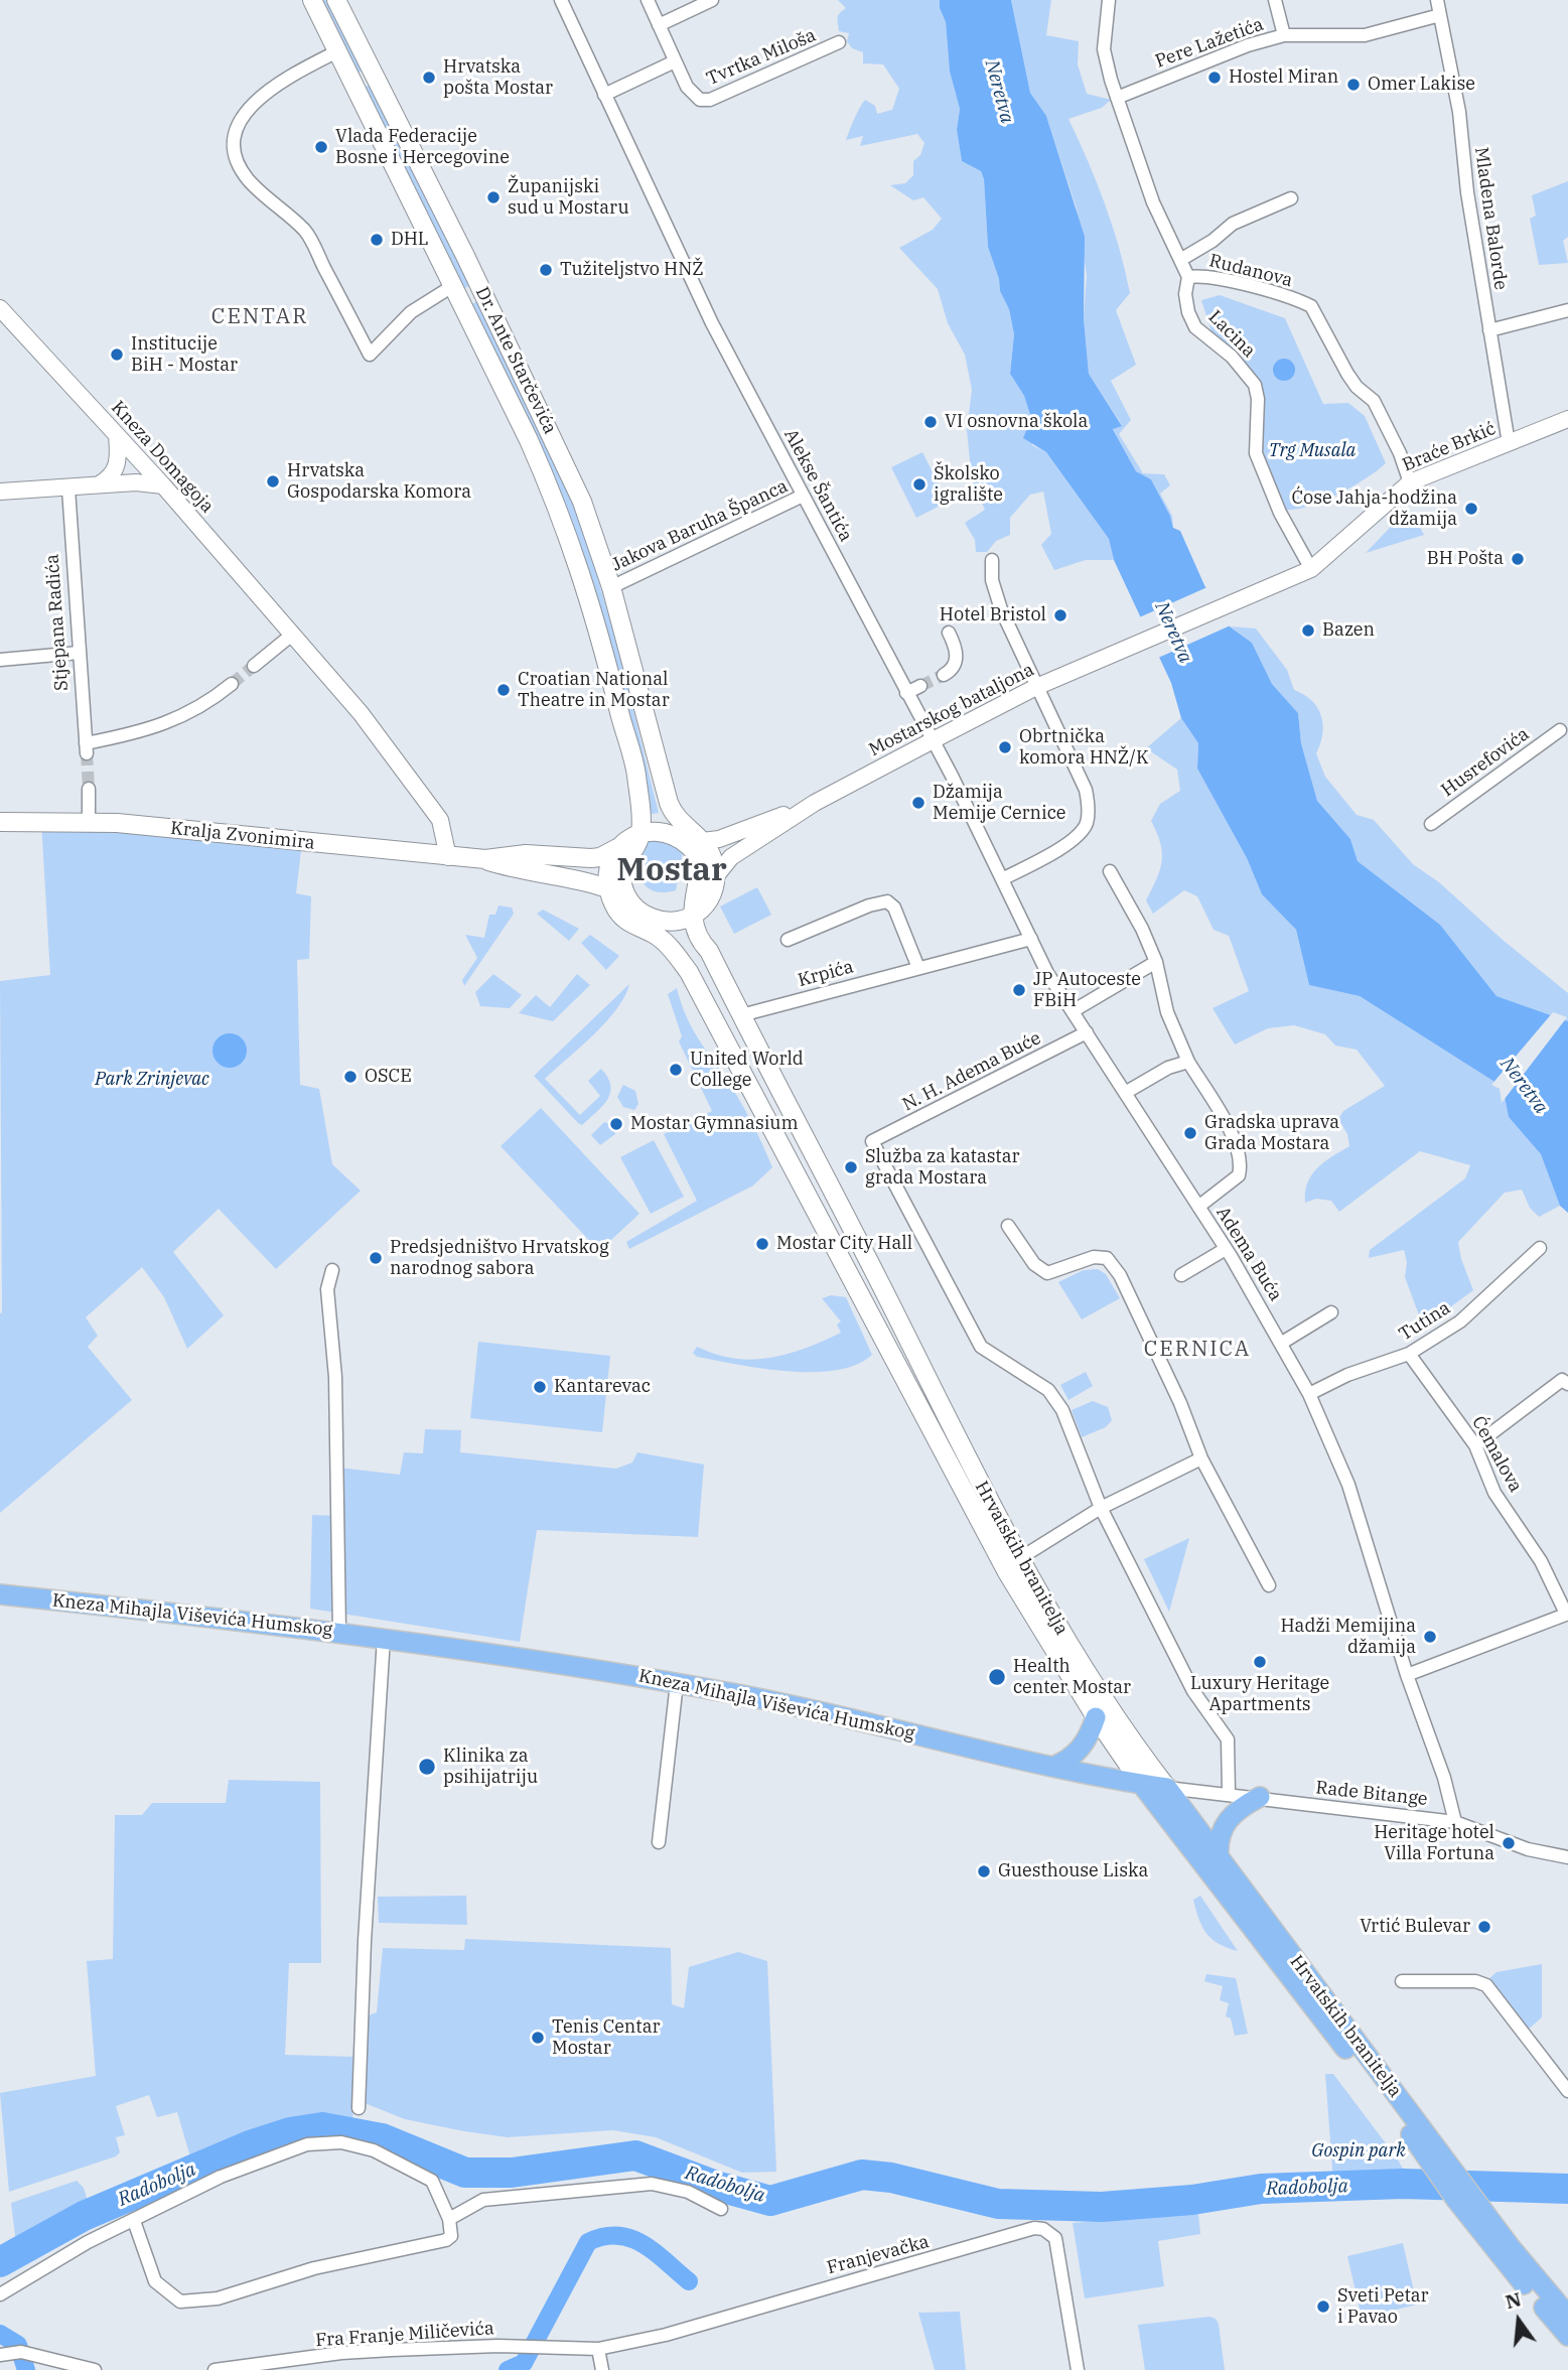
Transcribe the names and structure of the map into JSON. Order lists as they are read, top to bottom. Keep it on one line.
{"streets":{"main road":["Dr. Ante Starčevića","Kralja Zvonimira","Hrvatskih branitelja","Kneza Mihajla Viševića Humskog"],"street":["Pere Lažetića","Tvrtka Miloša","Mladena Balorde","Rudanova","Lacina","Braće Brkić","Kneza Domagoja","Alekse Šantića","Jakova Baruha Španca","Stjepana Radića","Mostarskog bataljona","Husrefovića","Krpića","N. H. Adema Buće","Adema Buća","Tutina","Ćemalova","Rade Bitange","Franjevačka","Fra Franje Miličevića"]},"crossings":[["Pere Lažetića","Mladena Balorde"],["Pere Lažetića","Lacina"],["Mladena Balorde","Braće Brkić"],["Rudanova","Lacina"],["Rudanova","Braće Brkić"],["Lacina","Braće Brkić"],["Dr. Ante Starčevića","Jakova Baruha Španca"],["Dr. Ante Starčevića","Mostarskog bataljona"],["Dr. Ante Starčevića","Hrvatskih branitelja"],["Braće Brkić","Mostarskog bataljona"],["Kneza Domagoja","Kralja Zvonimira"],["Alekse Šantića","Jakova Baruha Španca"],["Alekse Šantića","Mostarskog bataljona"],["Alekse Šantića","Adema Buća"],["Mostarskog bataljona","Adema Buća"],["Krpića","Adema Buća"],["Krpića","Hrvatskih branitelja"],["N. H. Adema Buće","Adema Buća"],["Adema Buća","Tutina"],["Adema Buća","Rade Bitange"],["Tutina","Ćemalova"],["Hrvatskih branitelja","Kneza Mihajla Viševića Humskog"],["Hrvatskih branitelja","Rade Bitange"],["Kneza Mihajla Viševića Humskog","Rade Bitange"],["Franjevačka","Fra Franje Miličevića"]],"districts":["CENTAR","Mostar","CERNICA"],"water":["Neretva","Radobolja"],"parks":["Trg Musala","Park Zrinjevac","Gospin park"],"places":["Hrvatska pošta Mostar","Hostel Miran","Omer Lakise","Vlada Federacije Bosne i Hercegovine","Županijski sud u Mostaru","DHL","Tužiteljstvo HNŽ","Institucije BiH - Mostar","VI osnovna škola","Hrvatska Gospodarska Komora","Školsko igralište","Ćose Jahja-hodžina džamija","BH Pošta","Hotel Bristol","Bazen","Croatian National Theatre in Mostar","Obrtnička komora HNŽ/K","Džamija Memije Cernice","JP Autoceste FBiH","United World College","OSCE","Mostar Gymnasium","Gradska uprava Grada Mostara","Služba za katastar grada Mostara","Mostar City Hall","Predsjedništvo Hrvatskog narodnog sabora","Kantarevac","Hadži Memijina džamija","Luxury Heritage Apartments","Health center Mostar","Klinika za psihijatriju","Heritage hotel Villa Fortuna","Guesthouse Liska","Vrtić Bulevar","Tenis Centar Mostar","Sveti Petar i Pavao"],"north":"top"}
